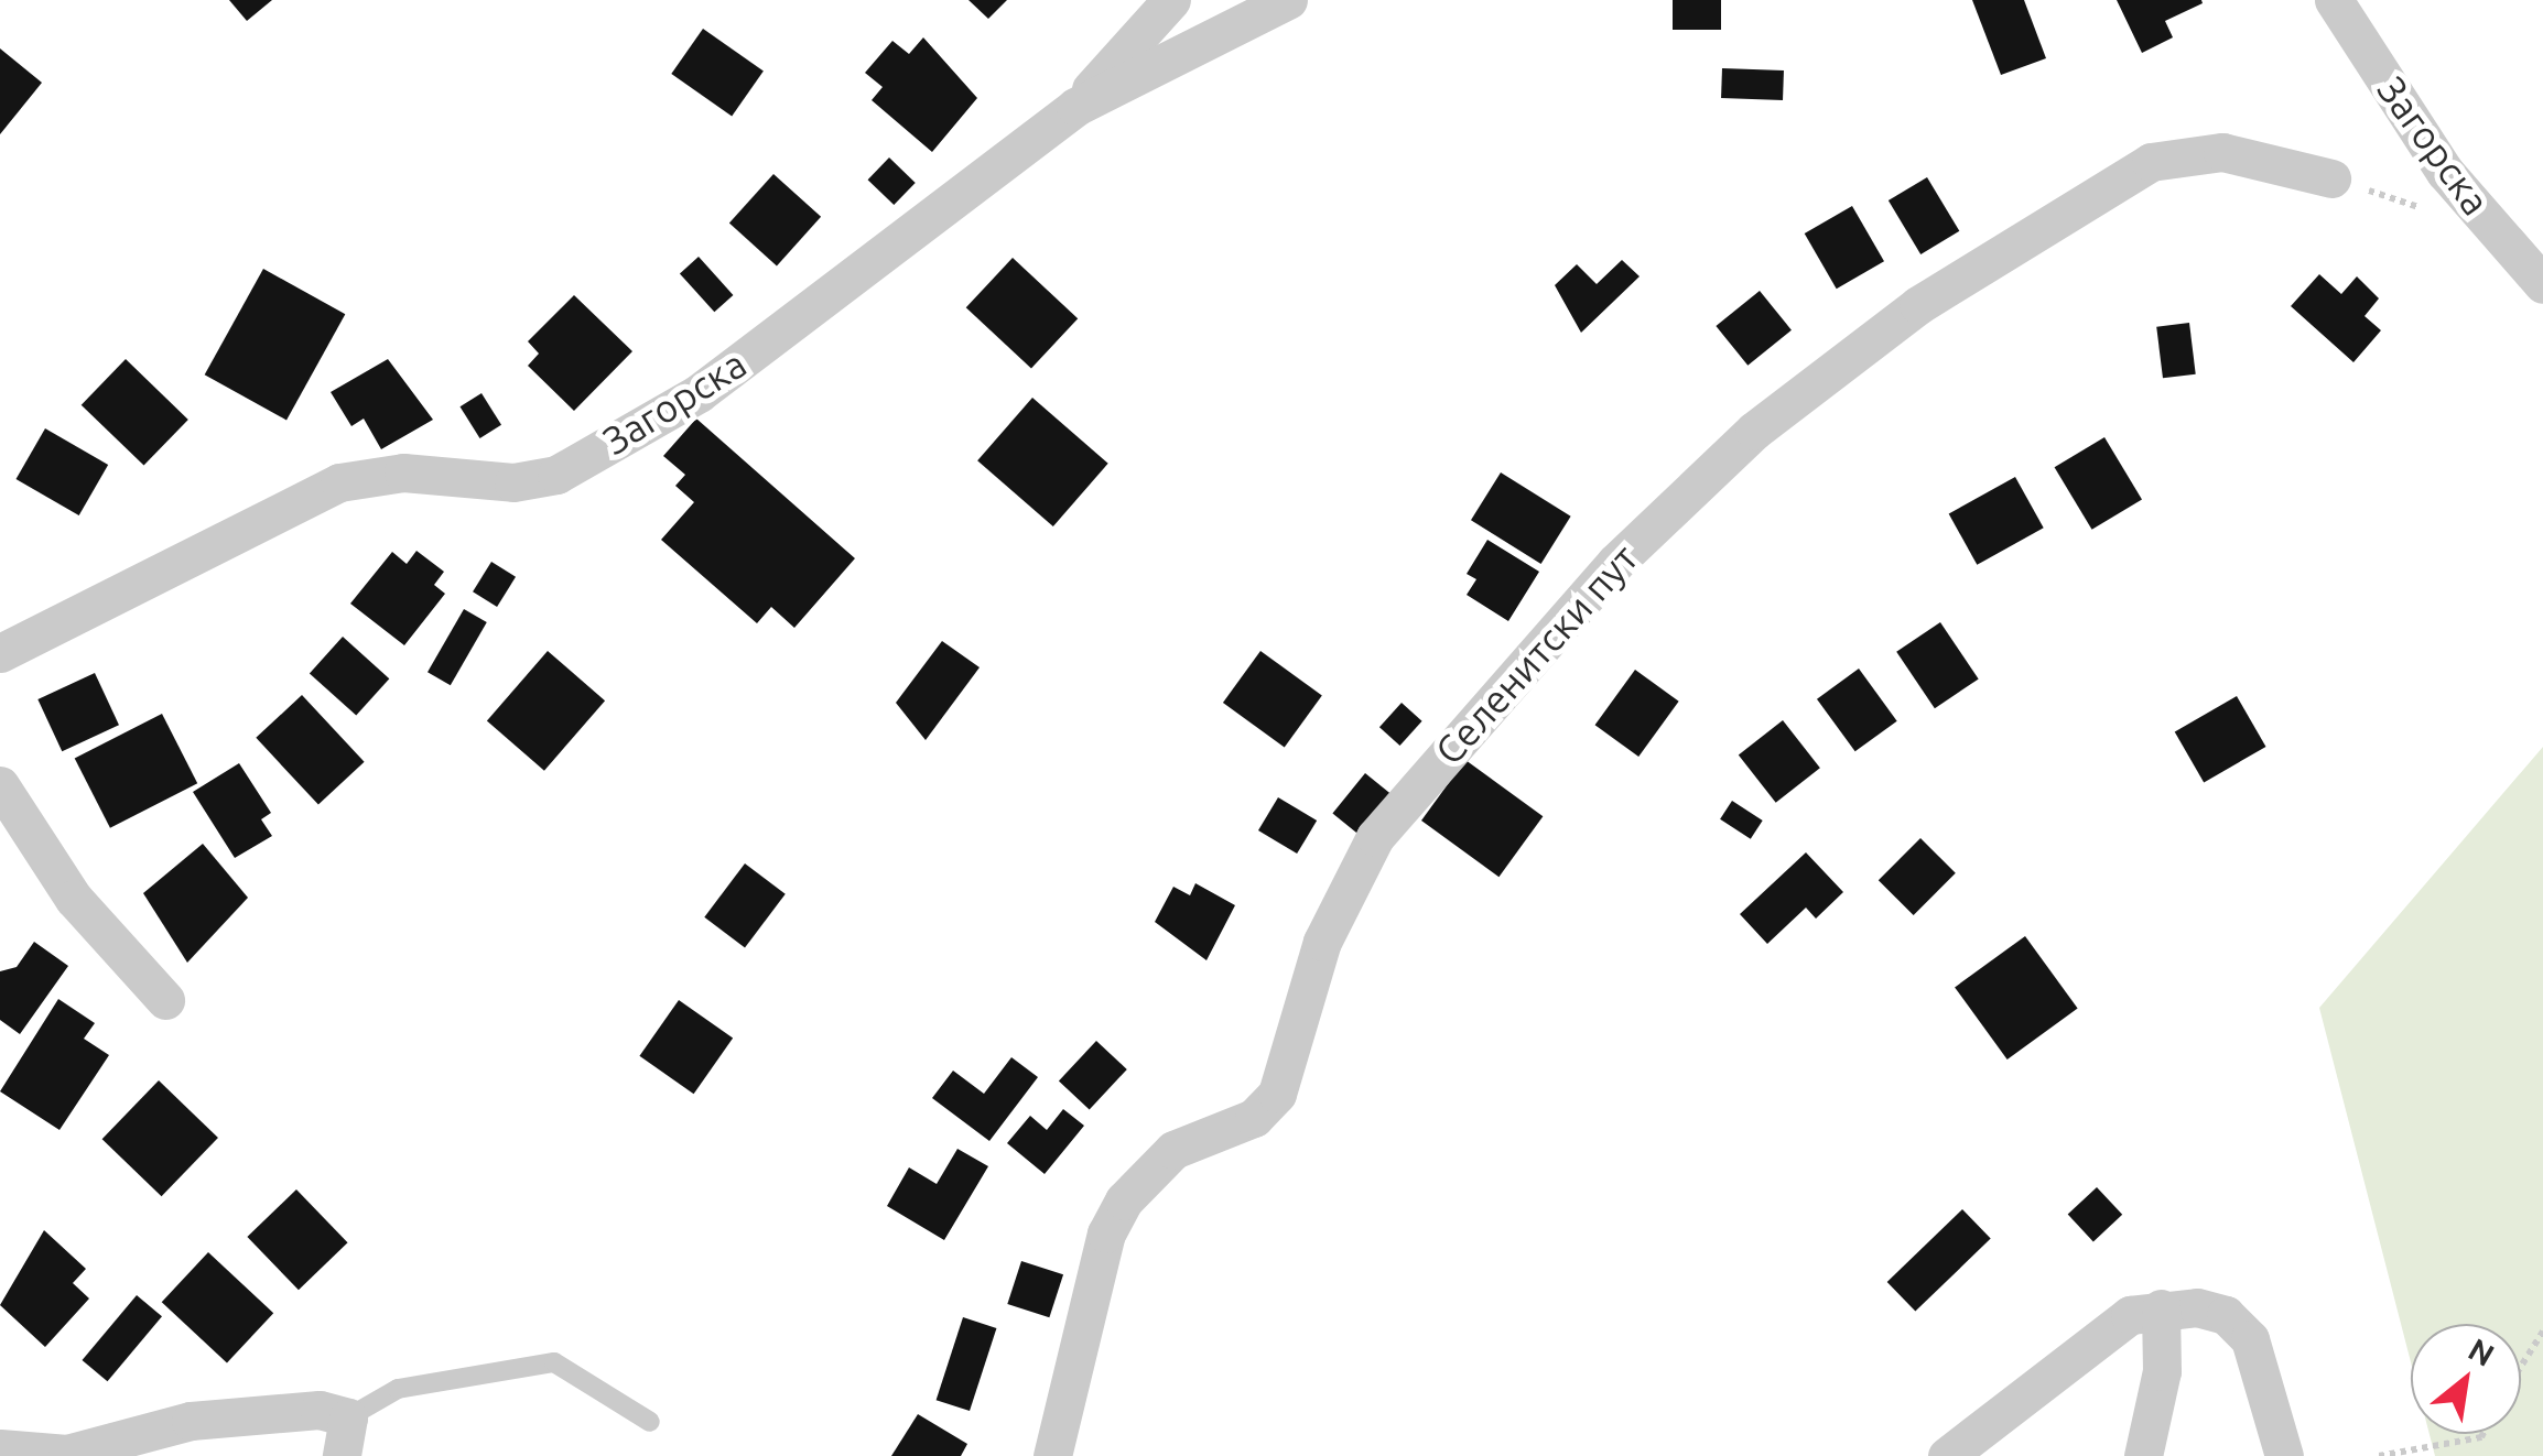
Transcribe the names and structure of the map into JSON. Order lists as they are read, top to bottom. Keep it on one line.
{"streets":{"street":["Загорска","Селенитски пут"]},"north":"top right"}
